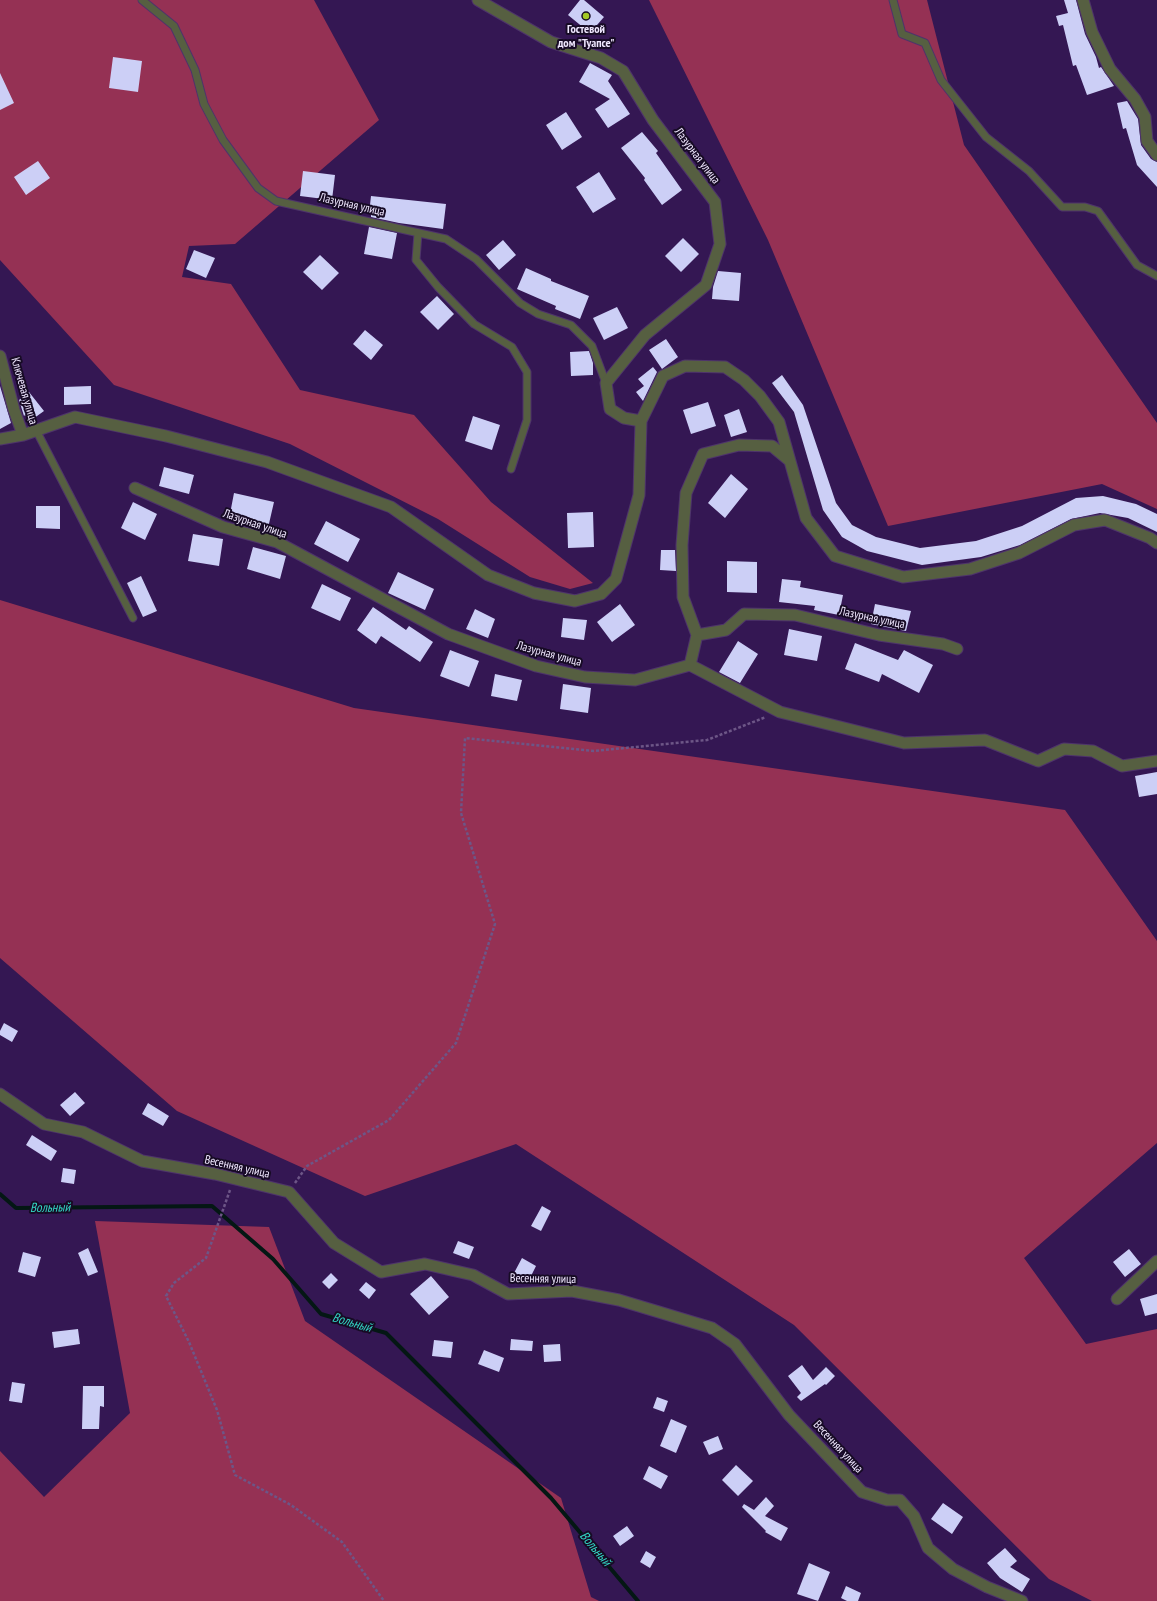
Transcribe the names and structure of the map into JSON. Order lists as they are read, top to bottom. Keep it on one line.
{"streets":{"street":["Лазурная улица","Ключевая улица","Весенняя улица"]},"water":["Вольный"],"places":["Гостевой дом \"Туапсе\""]}
